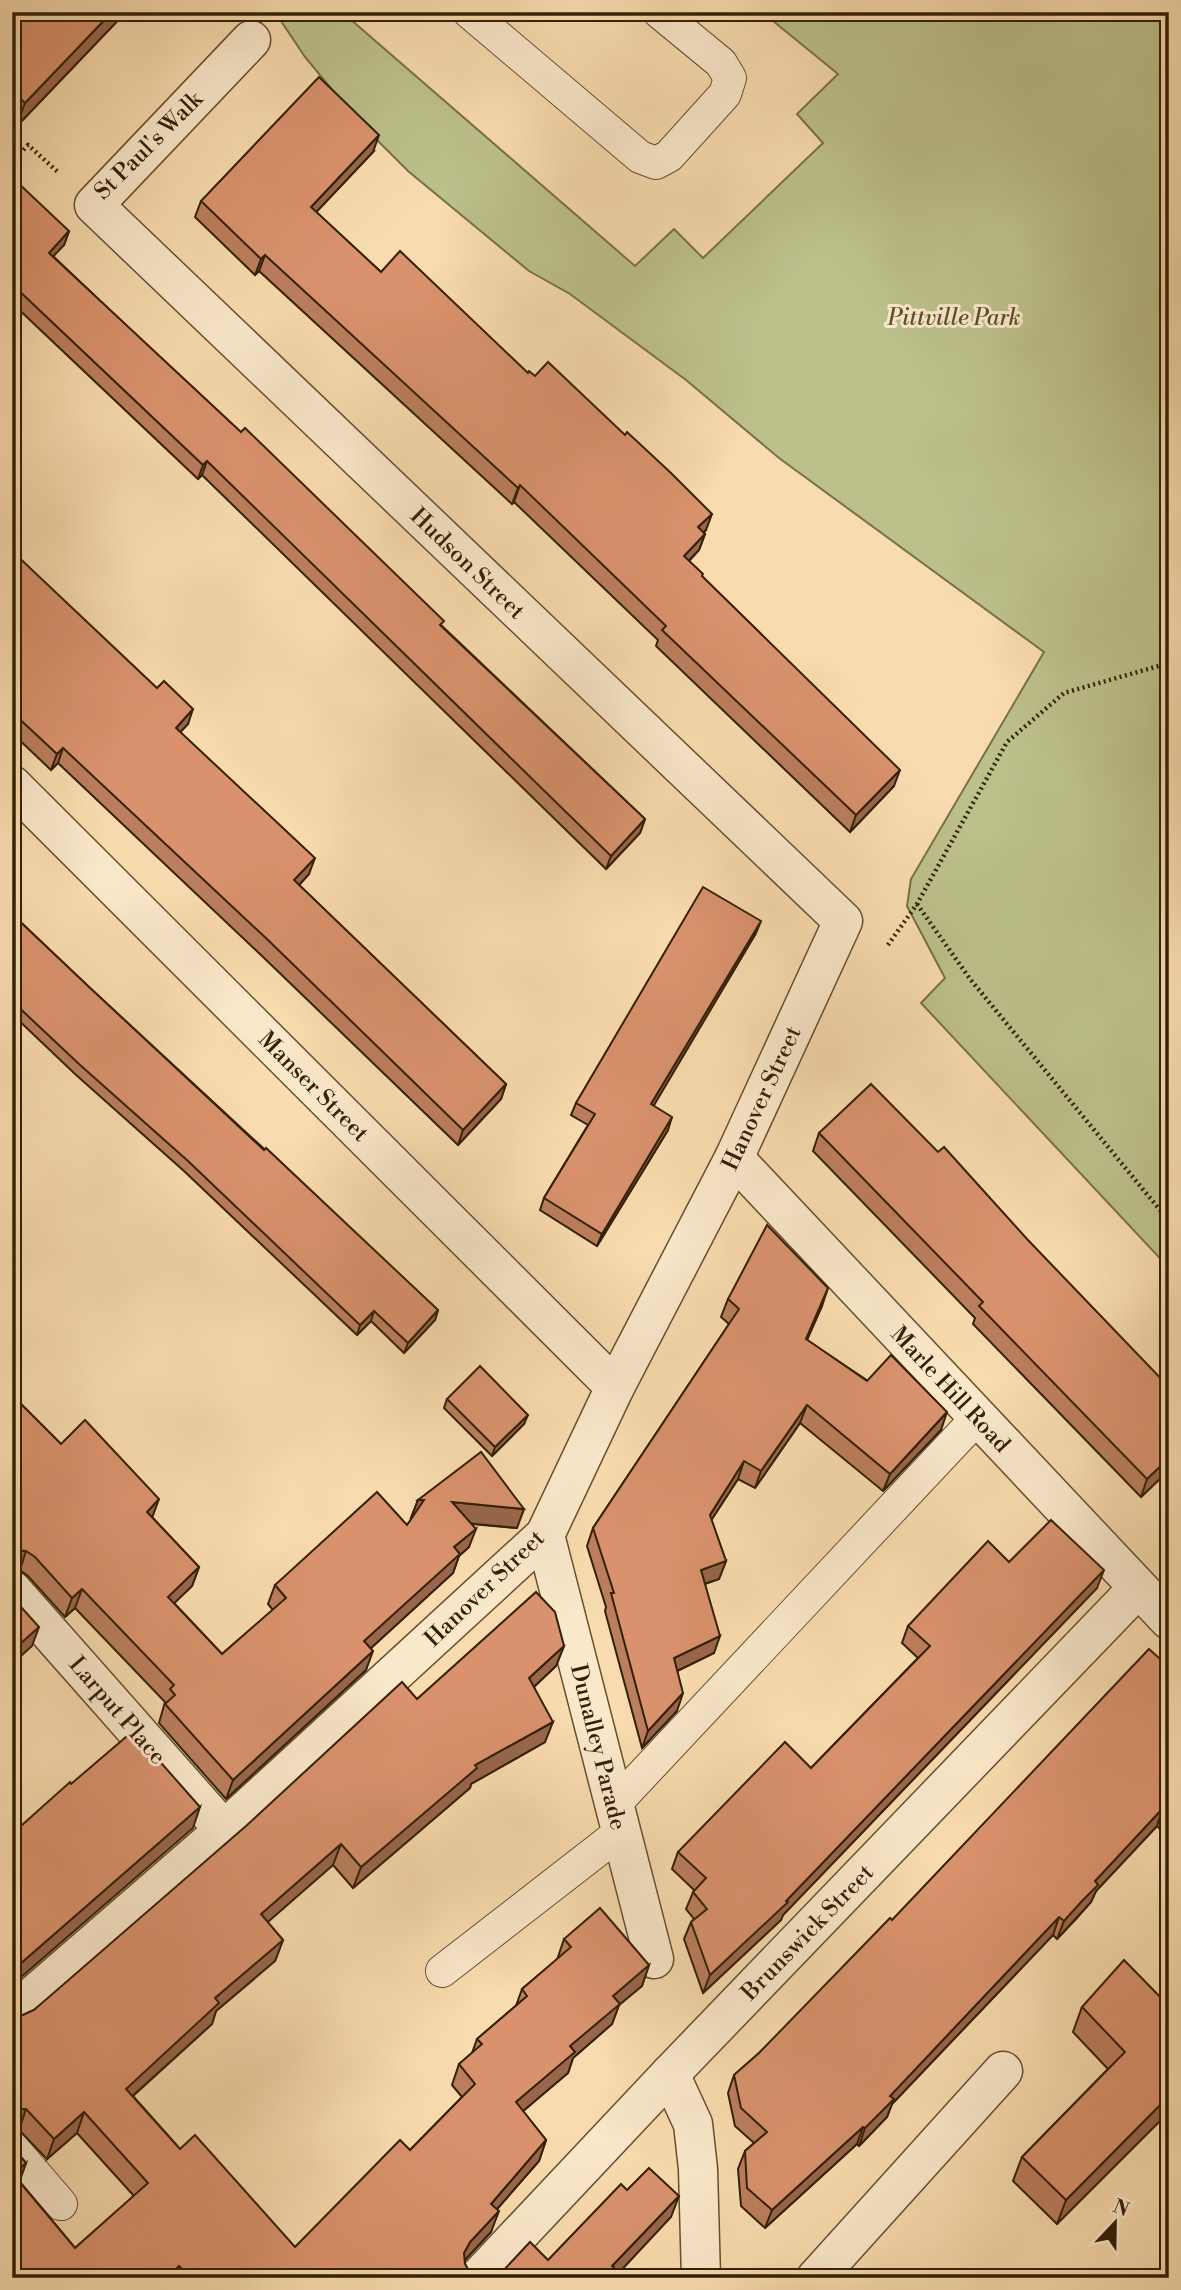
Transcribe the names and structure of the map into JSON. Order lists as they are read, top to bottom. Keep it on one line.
{"streets":{"street":["St Paul's Walk","Hudson Street","Manser Street","Hanover Street","Marle Hill Road","Larput Place","Dunalley Parade","Brunswick Street"]},"crossings":[["St Paul's Walk","Hudson Street"],["Hudson Street","Hanover Street"],["Manser Street","Hanover Street"],["Hanover Street","Marle Hill Road"],["Hanover Street","Larput Place"],["Hanover Street","Dunalley Parade"],["Marle Hill Road","Brunswick Street"]],"parks":["Pittville Park"],"north":"top"}
